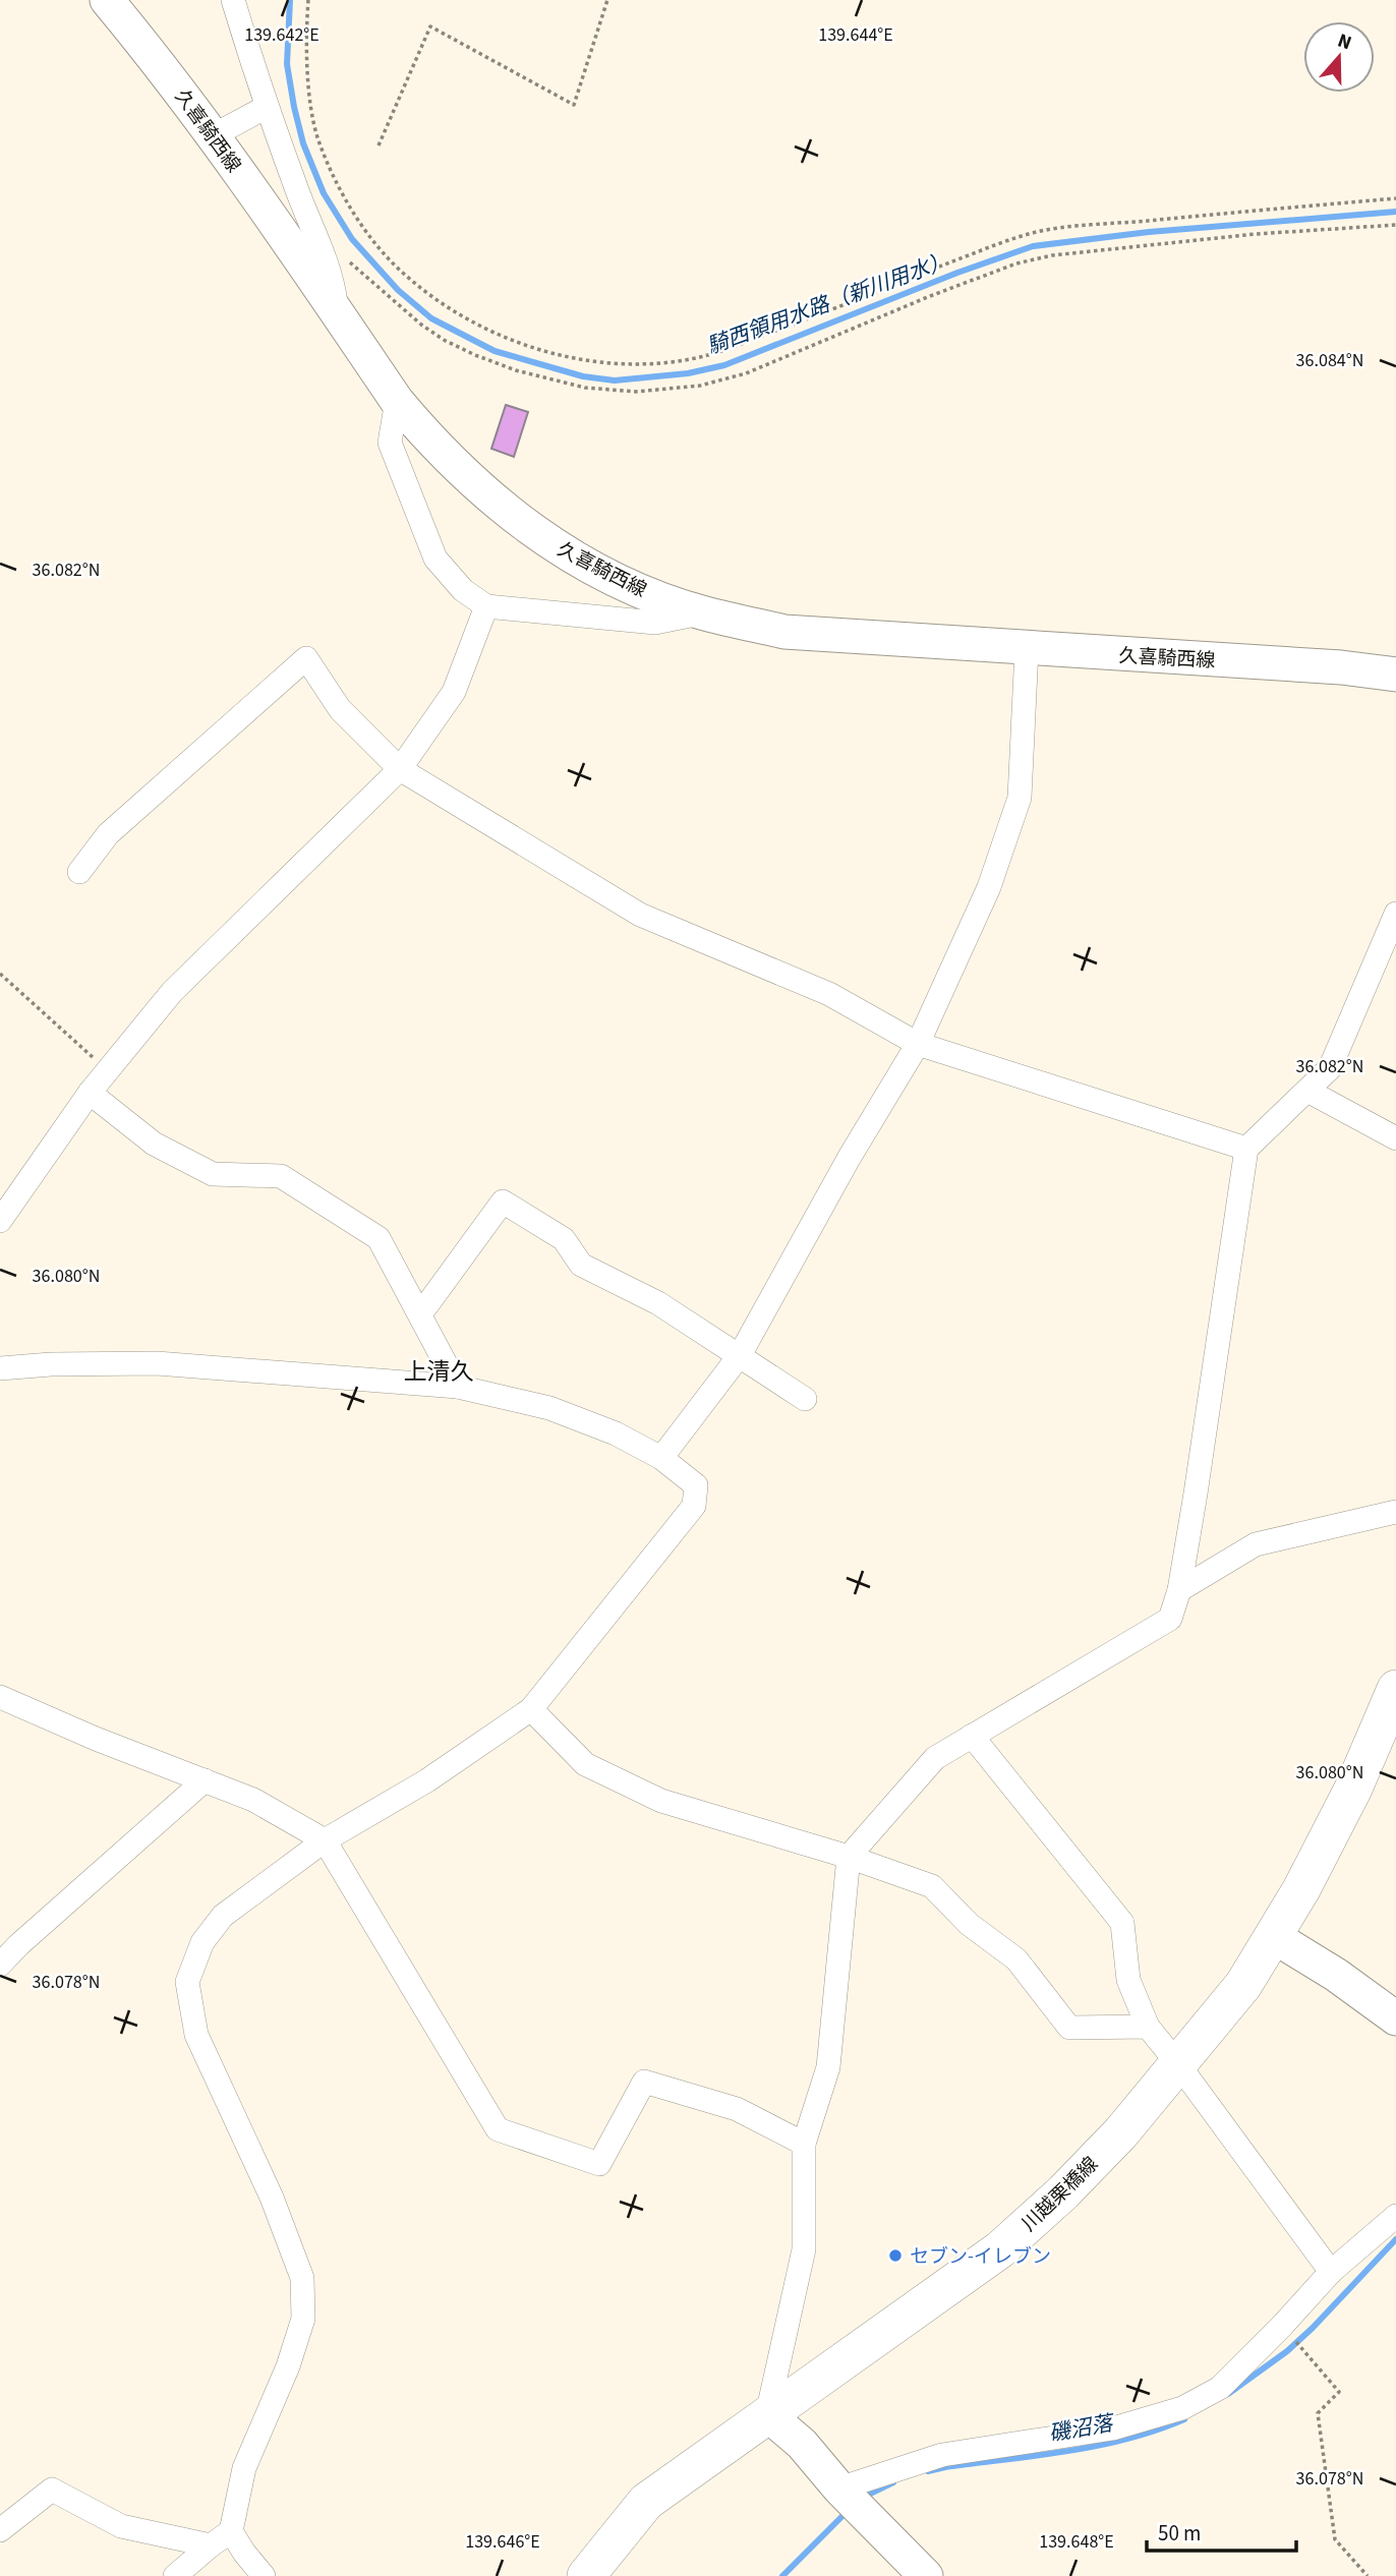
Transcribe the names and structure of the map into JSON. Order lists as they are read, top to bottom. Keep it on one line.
{"streets":{"main road":["久喜騎西線","川越栗橋線"]},"districts":["上清久"],"water":["騎西領用水路（新川用水）","磯沼落"],"places":["セブン-イレブン"],"scale_bar":"50 m","north":"top","coordinates":["139.642°E","139.644°E","36.084°N","36.082°N","36.080°N","36.078°N","139.646°E","139.648°E"]}
